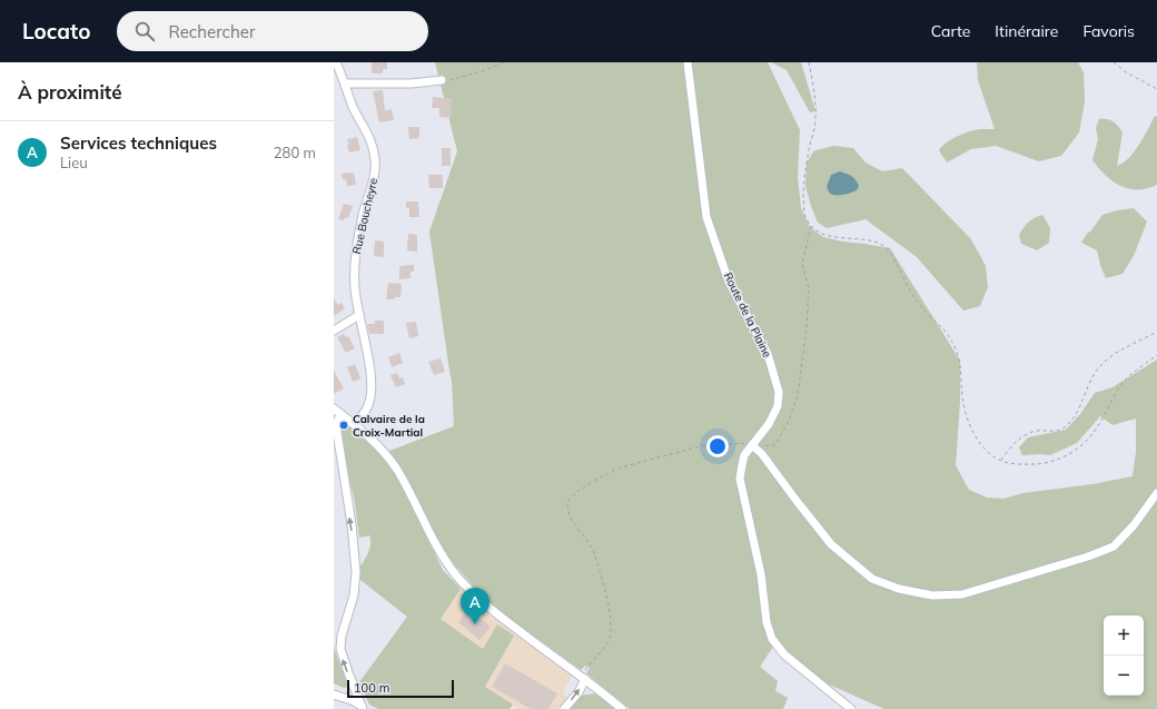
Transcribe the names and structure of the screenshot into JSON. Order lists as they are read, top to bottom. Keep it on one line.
{"streets":{"street":["Rue Boucheyre","Route de la Plaine"]},"places":["Calvaire de la Croix-Martial"],"scale_bar":"100 m","page":{"header":"Locato","search":"Rechercher","nav":["Carte","Itinéraire","Favoris"],"heading":"À proximité","list":[{"mark":"A","name":"Services techniques","note":"Lieu","value":"280 m"}],"pins":"A","map_buttons":["+","−"],"scale":"100 m"}}
